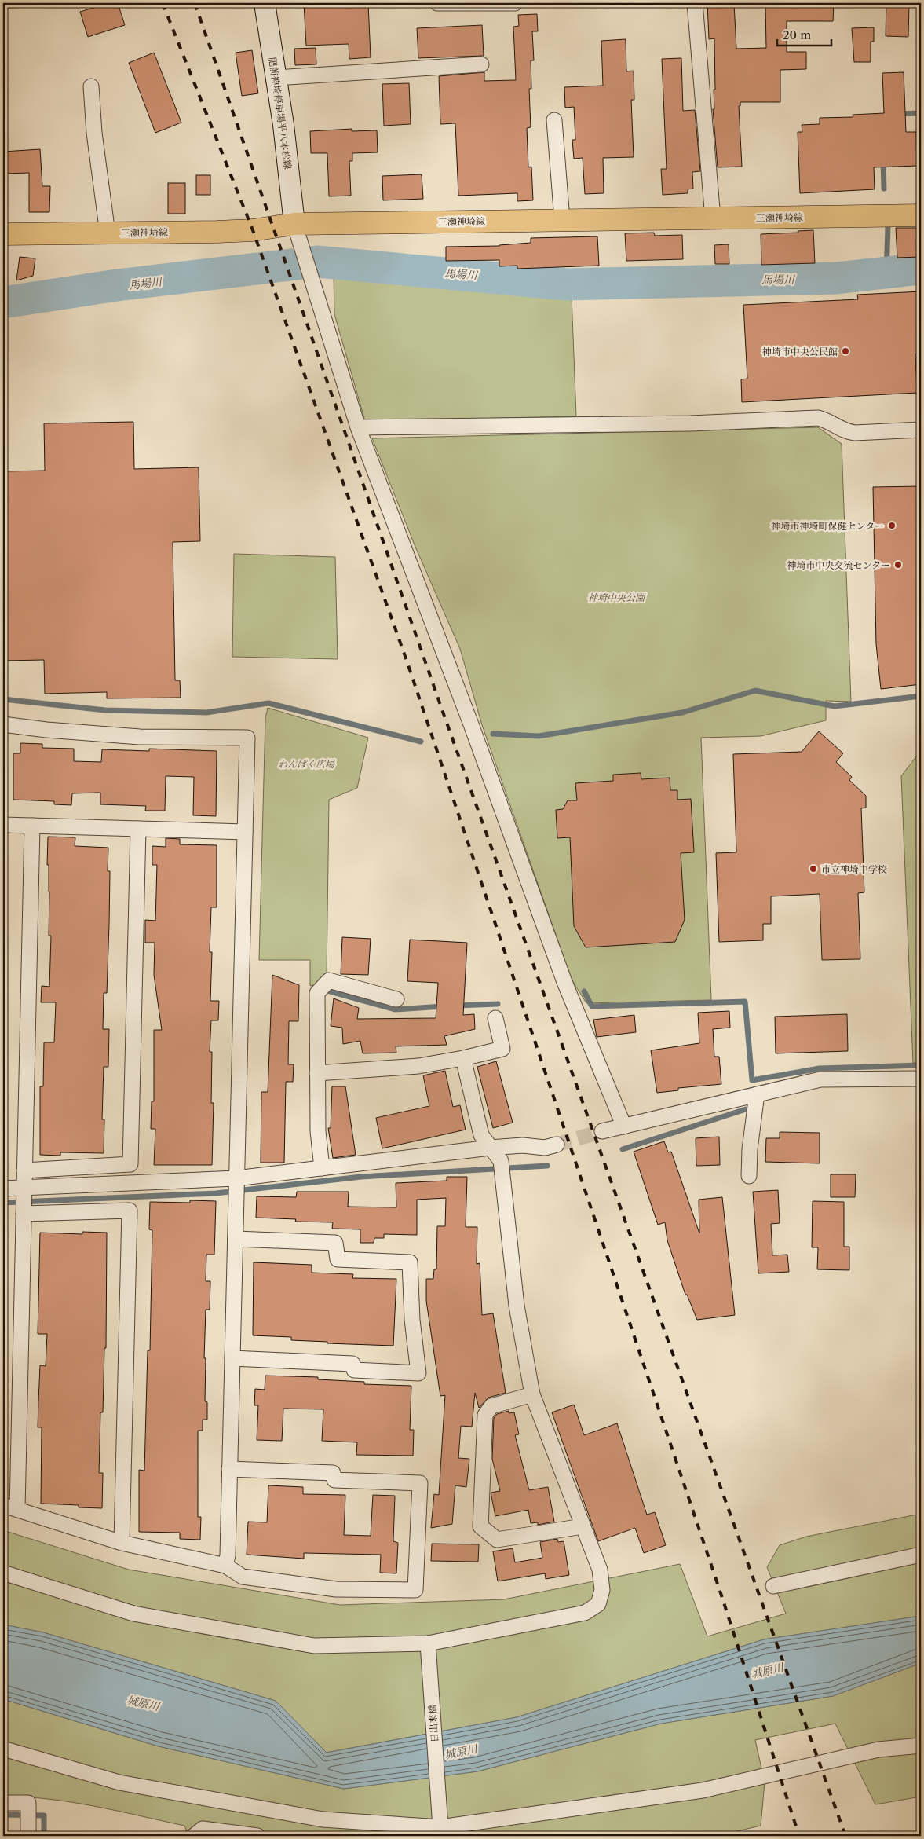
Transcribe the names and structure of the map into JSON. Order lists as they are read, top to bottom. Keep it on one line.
{"streets":{"main road":["肥前神埼停車場平八本松線","三瀬神埼線"],"street":["日出来橋"]},"crossings":[["肥前神埼停車場平八本松線","三瀬神埼線"]],"water":["馬場川","城原川"],"parks":["神埼中央公園","わんぱく広場"],"places":["神埼市中央公民館","神埼市神埼町保健センター","神埼市中央交流センター","市立神埼中学校"],"scale_bar":"20 m"}
